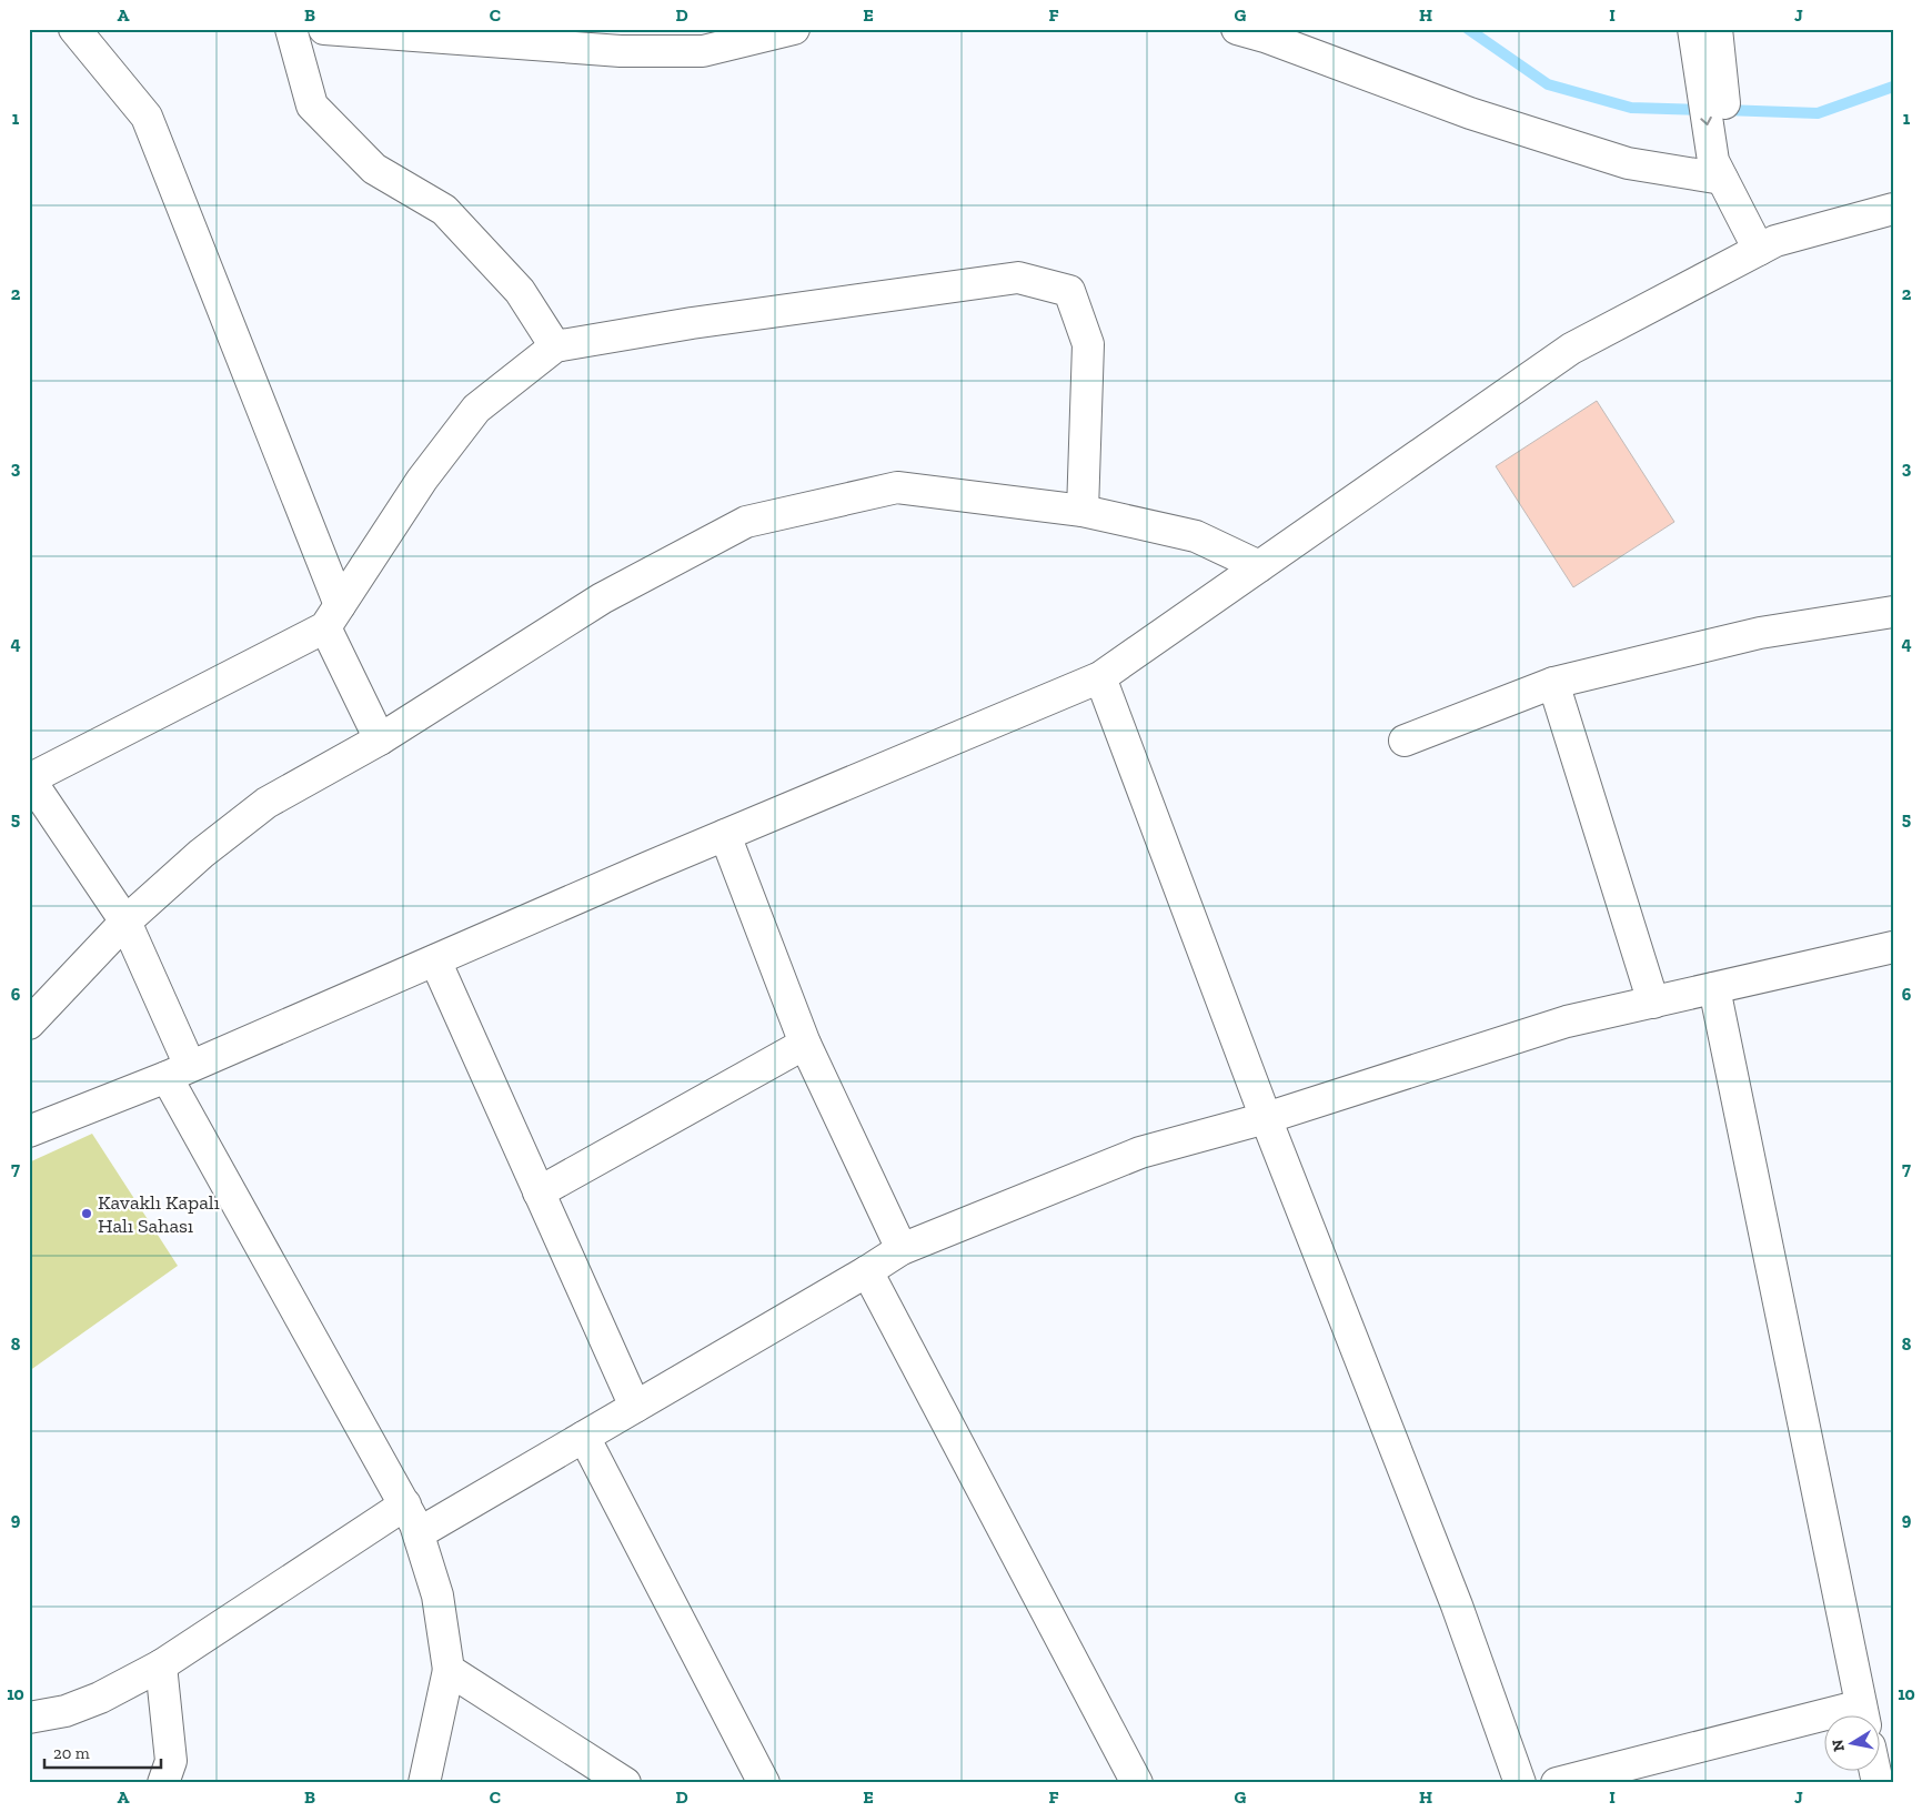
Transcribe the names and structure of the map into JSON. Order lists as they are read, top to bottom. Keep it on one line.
{"places":["Kavaklı Kapalı Halı Sahası"],"scale_bar":"20 m","north":"left","grid":{"columns":["A","B","C","D","E","F","G","H","I","J"],"rows":["1","2","3","4","5","6","7","8","9","10"]}}
